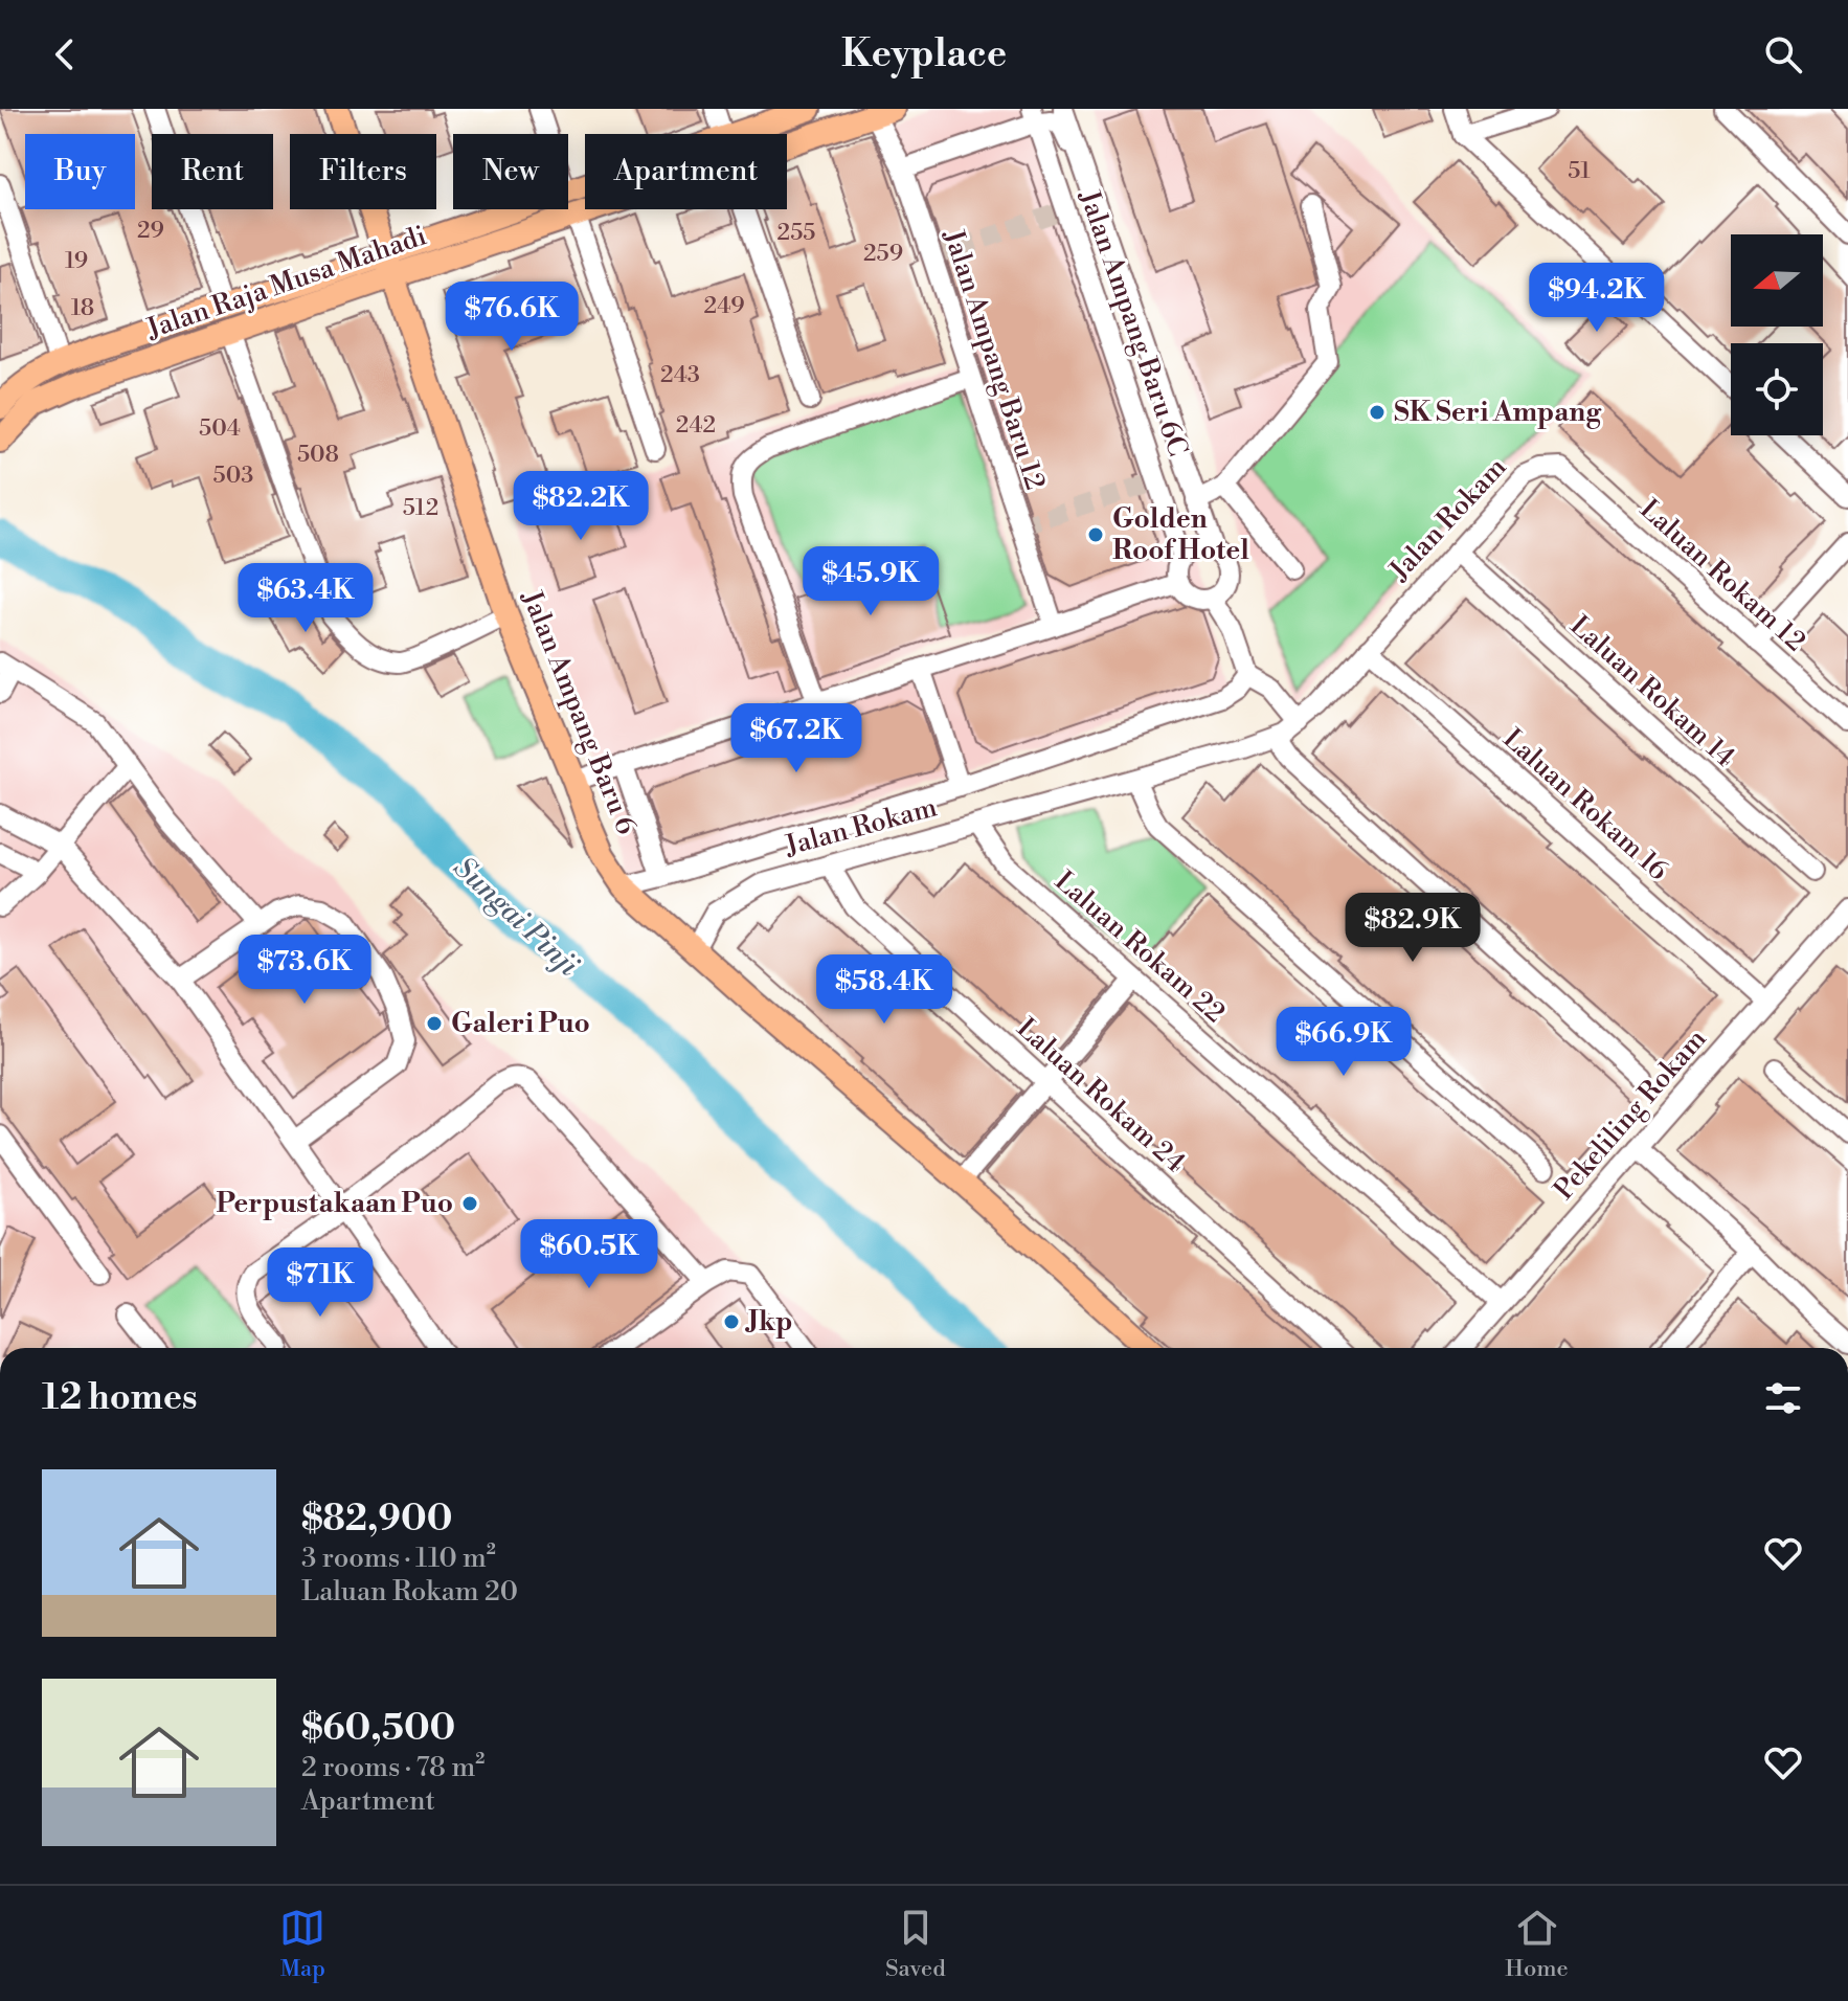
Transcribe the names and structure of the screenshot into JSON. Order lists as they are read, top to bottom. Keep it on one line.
{"streets":{"main road":["Jalan Raja Musa Mahadi","Jalan Ampang Baru 6"],"street":["Jalan Ampang Baru 6C","Jalan Ampang Baru 12","Jalan Rokam","Laluan Rokam 12","Laluan Rokam 14","Laluan Rokam 16","Laluan Rokam 22","Laluan Rokam 24","Pekeliling Rokam"]},"crossings":[["Jalan Raja Musa Mahadi","Jalan Ampang Baru 12"],["Jalan Raja Musa Mahadi","Jalan Ampang Baru 6"],["Jalan Rokam","Laluan Rokam 12"],["Jalan Rokam","Laluan Rokam 14"],["Jalan Rokam","Jalan Ampang Baru 6"],["Jalan Rokam","Laluan Rokam 16"],["Jalan Rokam","Laluan Rokam 22"],["Jalan Rokam","Laluan Rokam 24"],["Laluan Rokam 16","Pekeliling Rokam"],["Laluan Rokam 22","Pekeliling Rokam"]],"water":["Sungai Pinji"],"places":["SK Seri Ampang","Golden Roof Hotel","Galeri Puo","Perpustakaan Puo","Jkp"],"house_numbers":["51","29","255","259","19","249","18","243","242","504","508","503","512"],"north":"left","page":{"header":"Keyplace","chip":["Buy","Rent","Filters","New","Apartment"],"price":["$94.2K","$76.6K","$82.2K","$45.9K","$63.4K","$67.2K","$82.9K","$73.6K","$58.4K","$66.9K","$60.5K","$71K"],"heading":"12 homes","list":[{"name":"$82,900","note":"3 rooms · 110 m² · Laluan Rokam 20"},{"name":"$60,500","note":"2 rooms · 78 m² · Apartment"}],"tabs":["Map","Saved","Home"]}}
